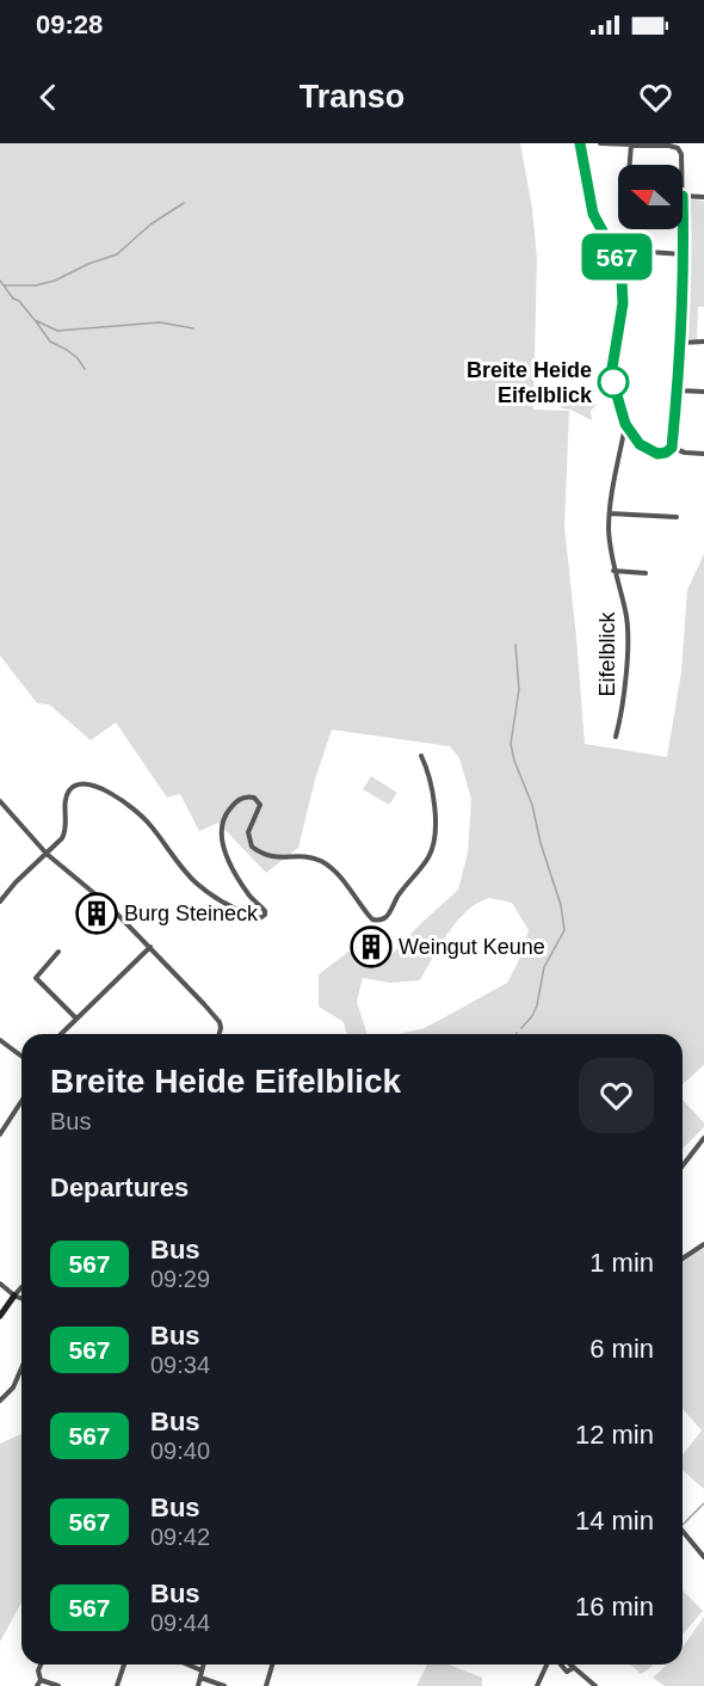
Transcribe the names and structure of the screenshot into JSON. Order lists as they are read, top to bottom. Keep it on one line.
{"streets":{"street":["Eifelblick"]},"places":{"other":["Breite Heide Eifelblick"],"building":["Burg Steineck","Weingut Keune"]},"lines":["bus line 567"],"north":"left","page":{"status":"09:28","header":"Transo","on_map":"567","heading":[["Breite Heide Eifelblick","Bus"],"Departures"],"list":[{"mark":"567","name":"Bus","note":"09:29","value":"1 min"},{"mark":"567","name":"Bus","note":"09:34","value":"6 min"},{"mark":"567","name":"Bus","note":"09:40","value":"12 min"},{"mark":"567","name":"Bus","note":"09:42","value":"14 min"},{"mark":"567","name":"Bus","note":"09:44","value":"16 min"}]}}
